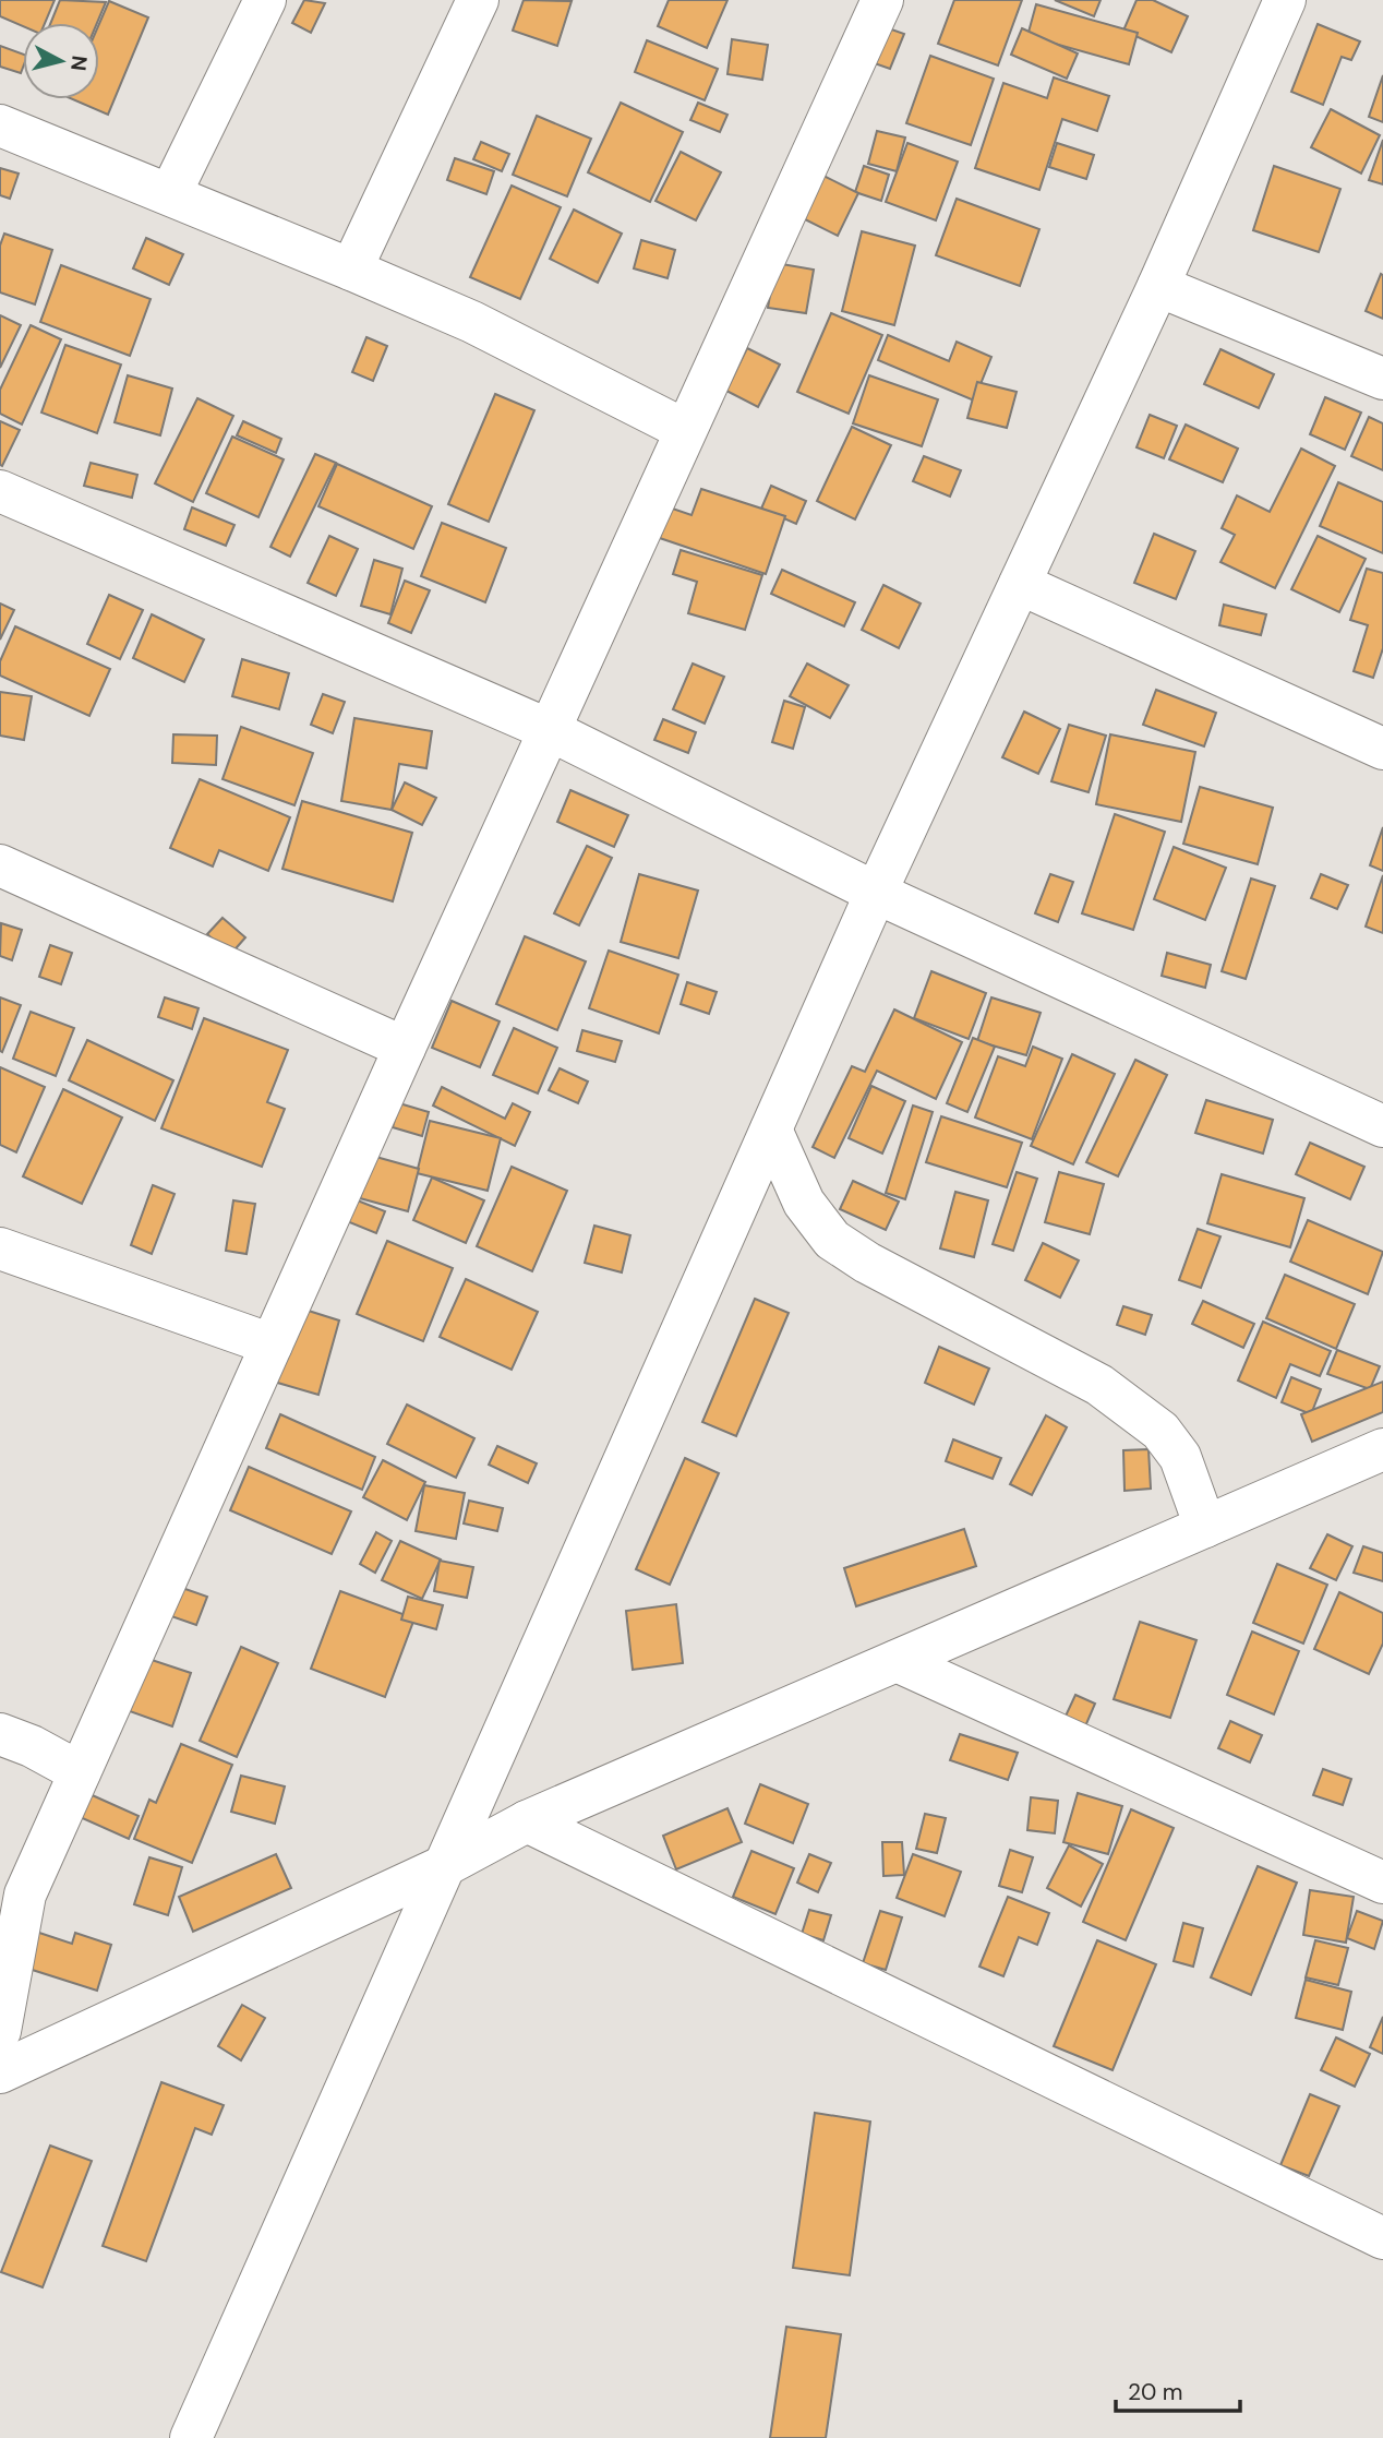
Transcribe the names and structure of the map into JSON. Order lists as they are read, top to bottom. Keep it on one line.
{"scale_bar":"20 m","north":"right"}
